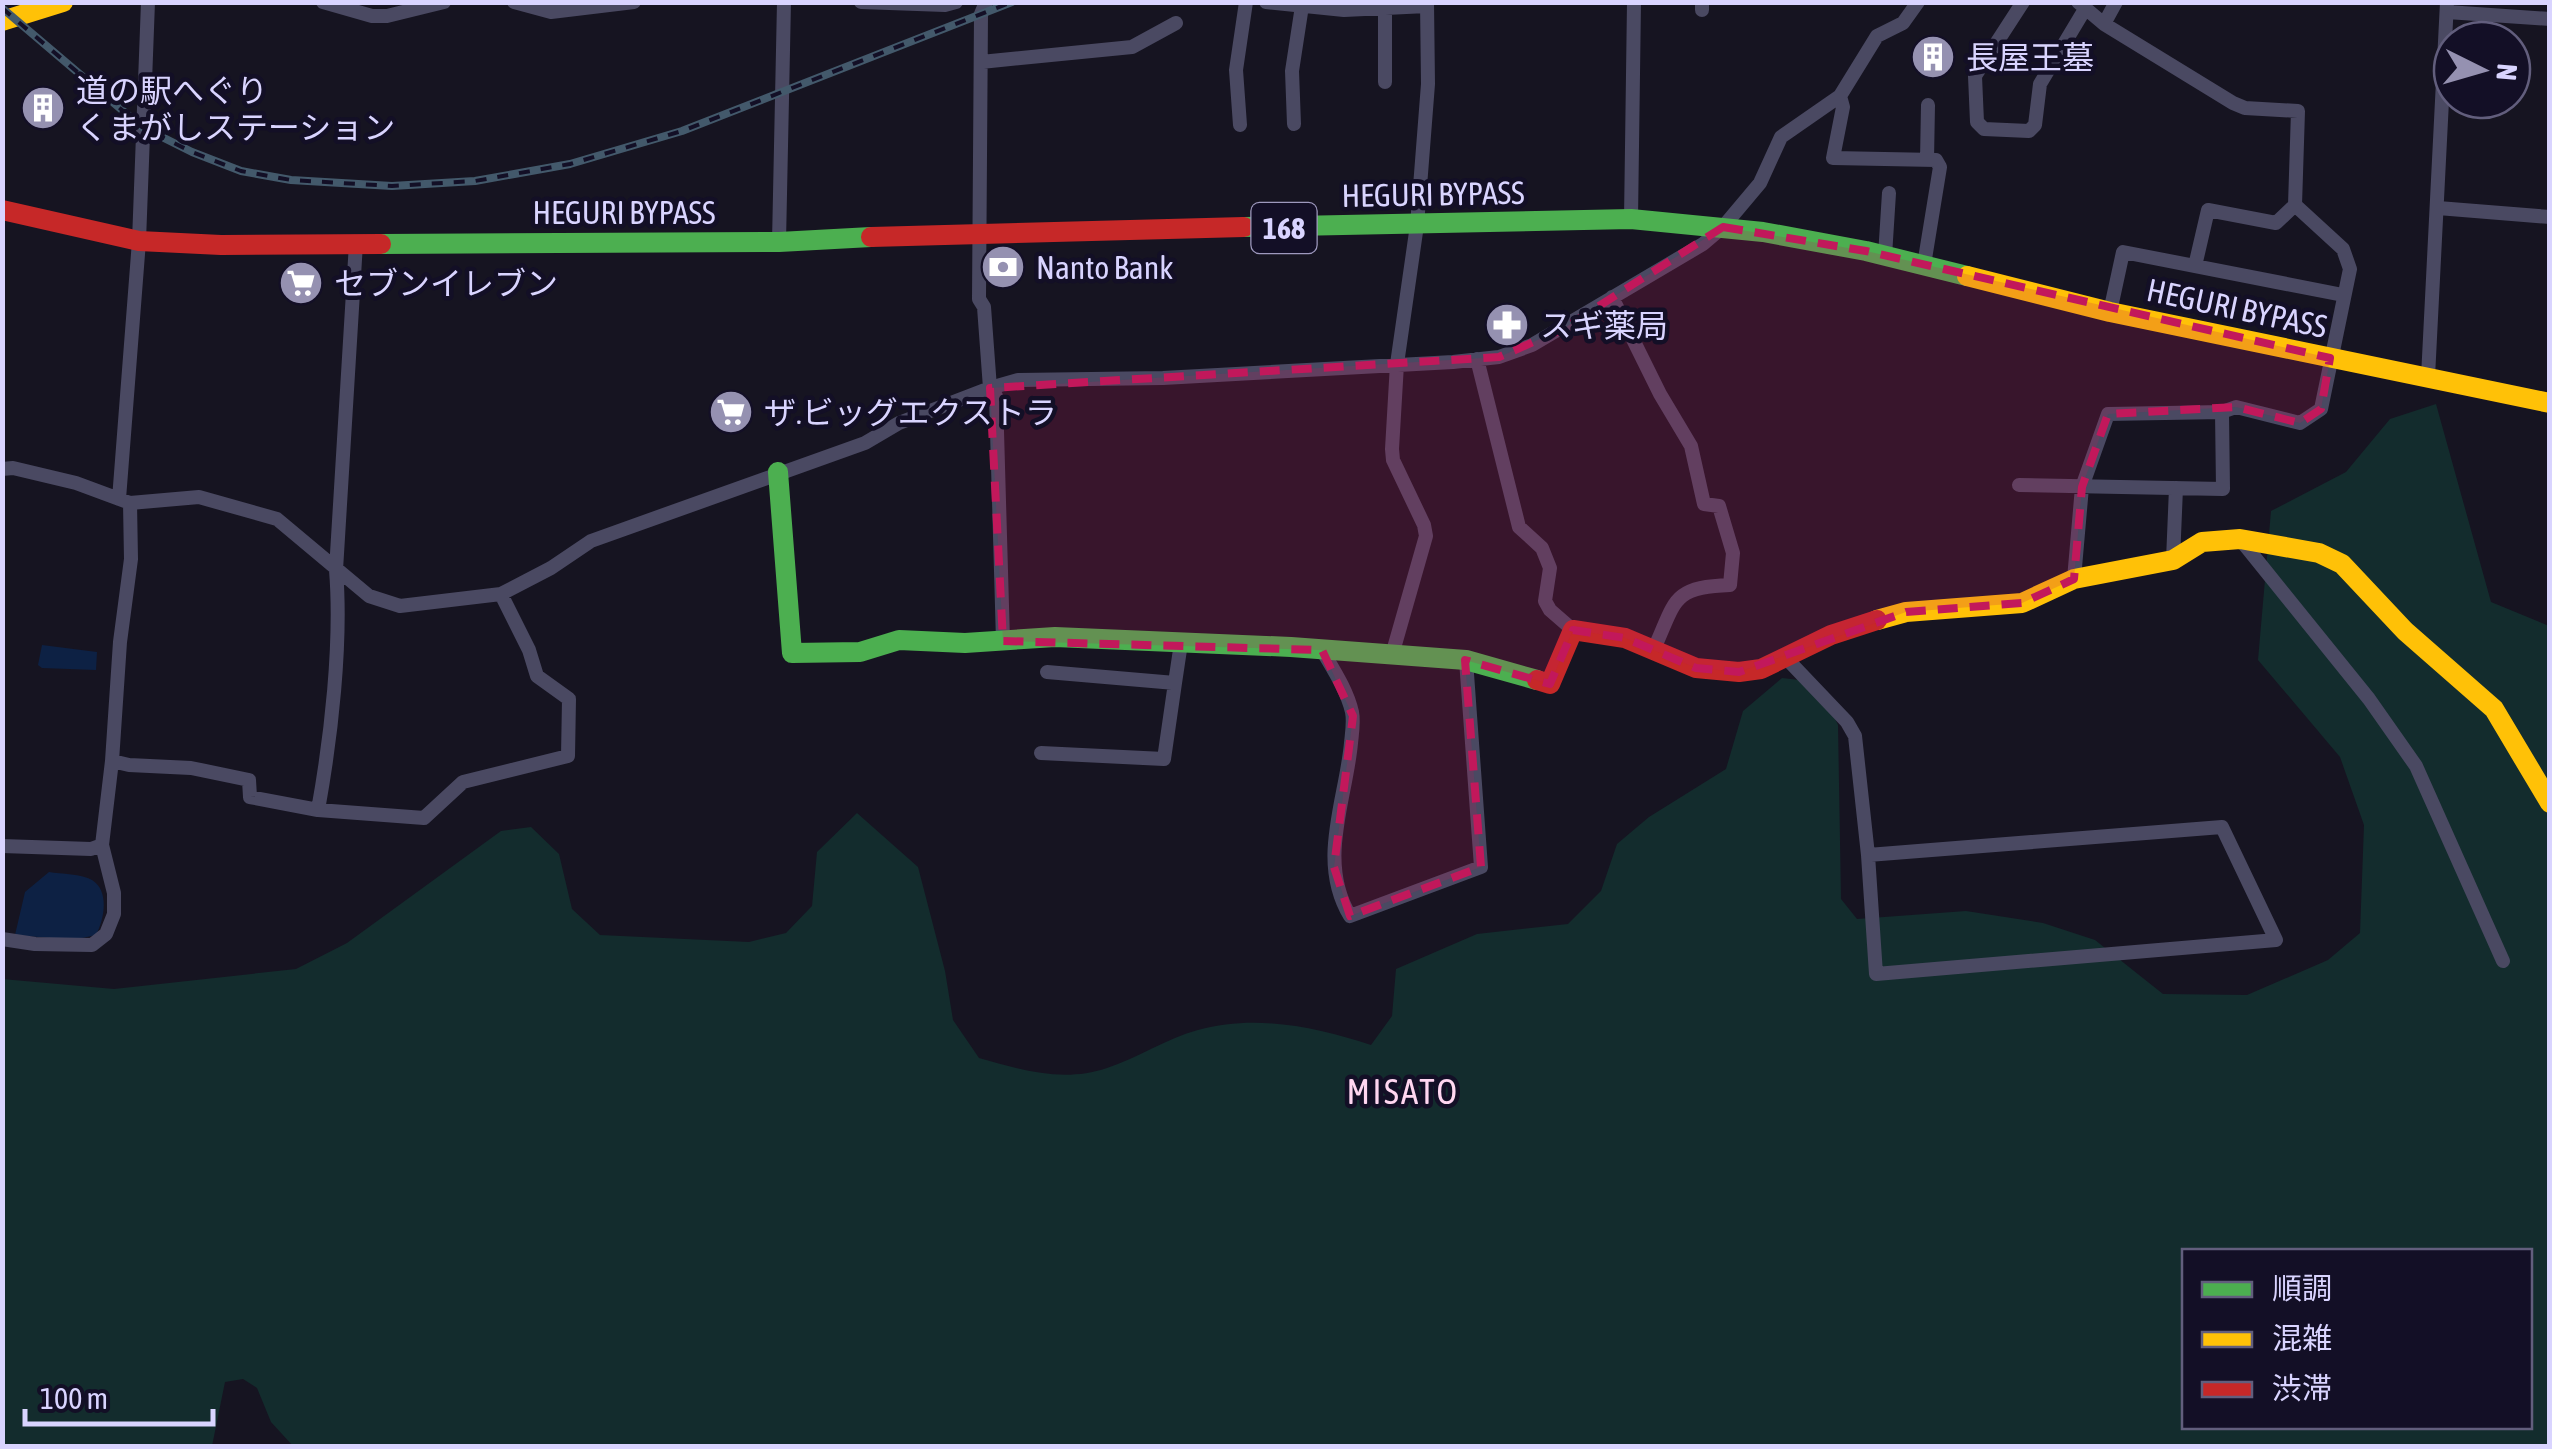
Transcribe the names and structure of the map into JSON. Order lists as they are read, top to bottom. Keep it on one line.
{"streets":{"main road":["HEGURI BYPASS","168"]},"districts":["MISATO"],"places":{"building":["長屋王墓","道の駅へぐり くまがしステーション"],"bank":["Nanto Bank"],"supermarket":["セブンイレブン","ザ.ビッグエクストラ"],"pharmacy":["スギ薬局"]},"legend":["順調","混雑","渋滞"],"scale_bar":"100 m","north":"right"}
